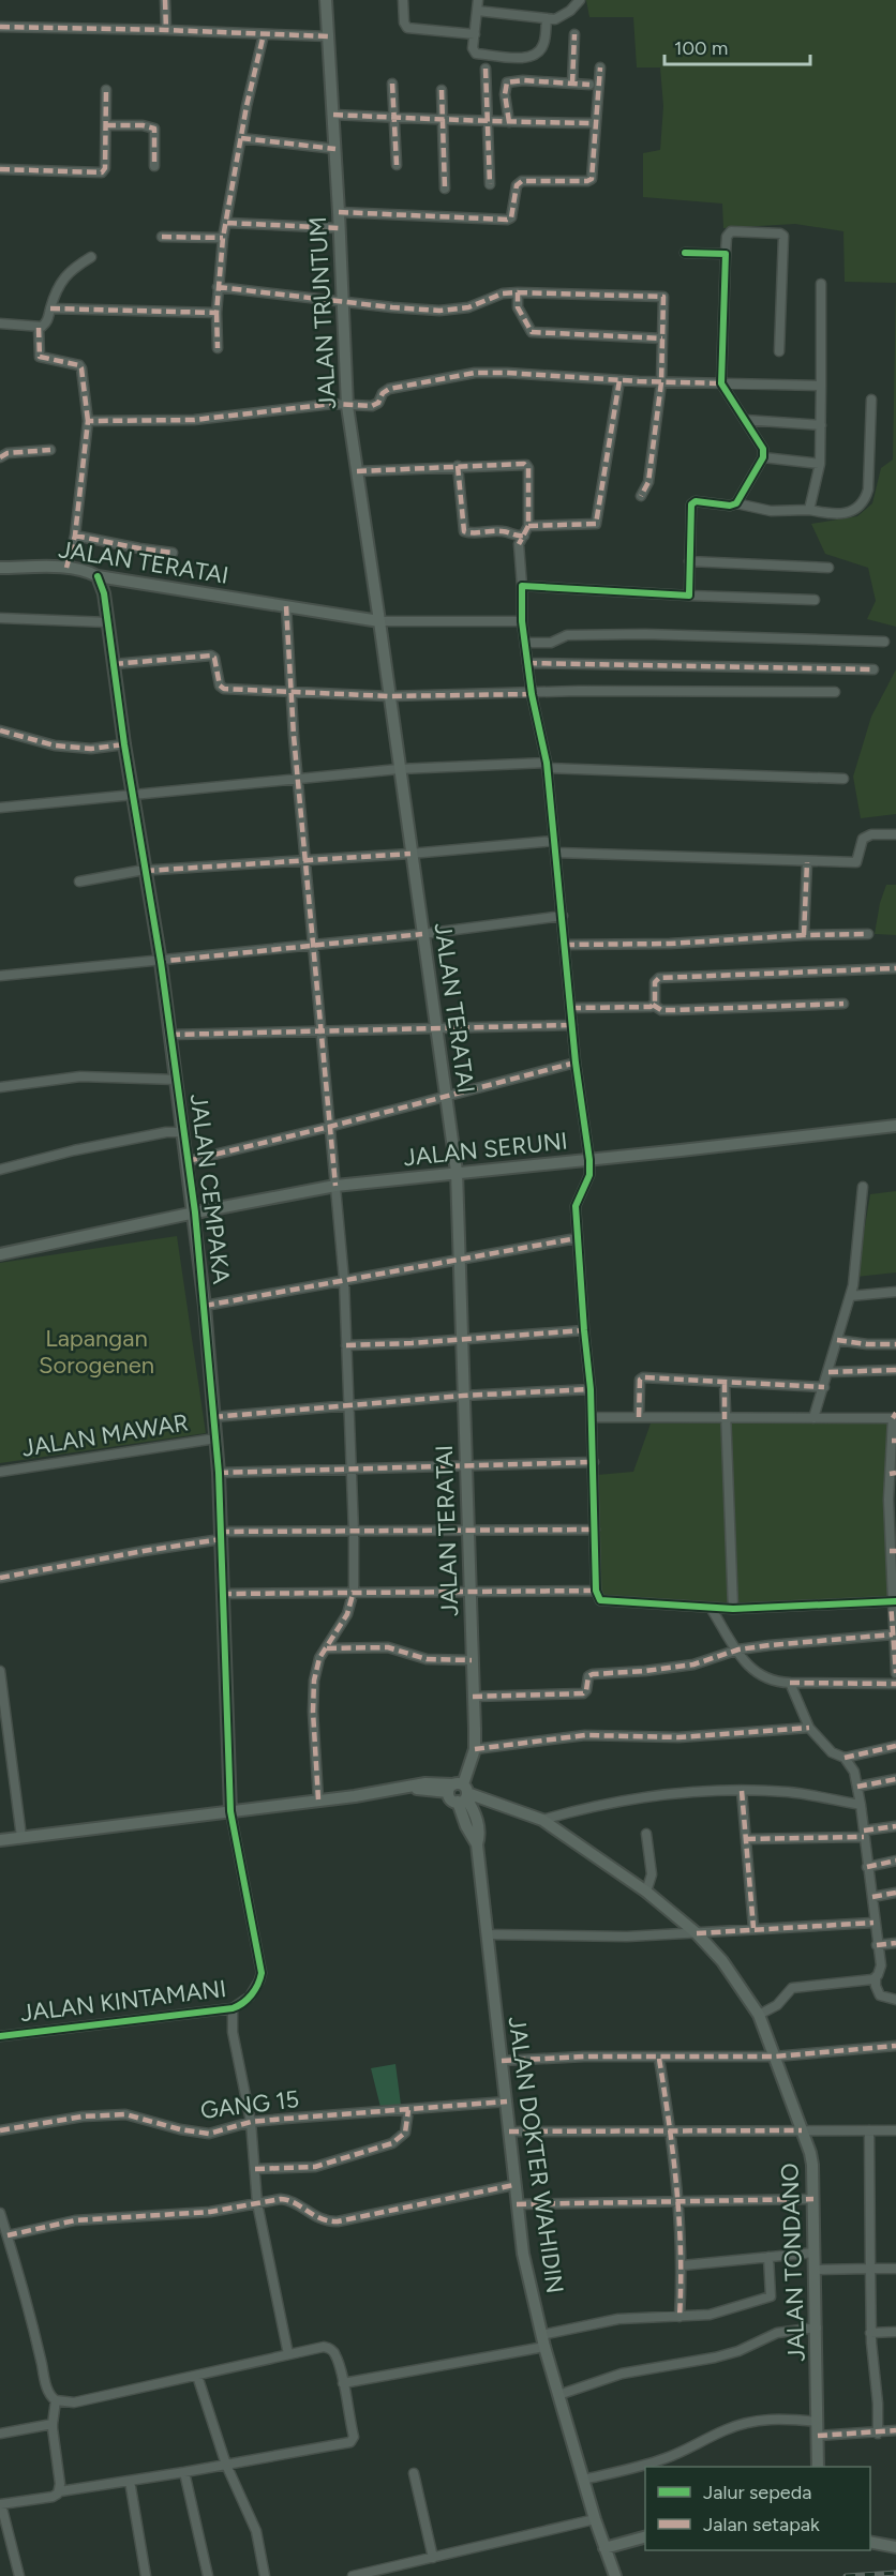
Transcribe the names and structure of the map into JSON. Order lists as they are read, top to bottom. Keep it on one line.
{"streets":{"street":["JALAN TRUNTUM","JALAN TERATAI","JALAN SERUNI","JALAN CEMPAKA","JALAN MAWAR","JALAN KINTAMANI","GANG 15","JALAN DOKTER WAHIDIN","JALAN TONDANO"]},"crossings":[["JALAN TRUNTUM","JALAN TERATAI"],["JALAN TERATAI","JALAN SERUNI"],["JALAN TERATAI","JALAN CEMPAKA"],["JALAN TERATAI","JALAN DOKTER WAHIDIN"],["JALAN TERATAI","JALAN TONDANO"],["JALAN SERUNI","JALAN CEMPAKA"],["JALAN CEMPAKA","JALAN MAWAR"],["JALAN CEMPAKA","JALAN KINTAMANI"],["GANG 15","JALAN DOKTER WAHIDIN"],["JALAN DOKTER WAHIDIN","JALAN TONDANO"]],"parks":["Lapangan Sorogenen"],"legend":["Jalur sepeda","Jalan setapak"],"scale_bar":"100 m"}
